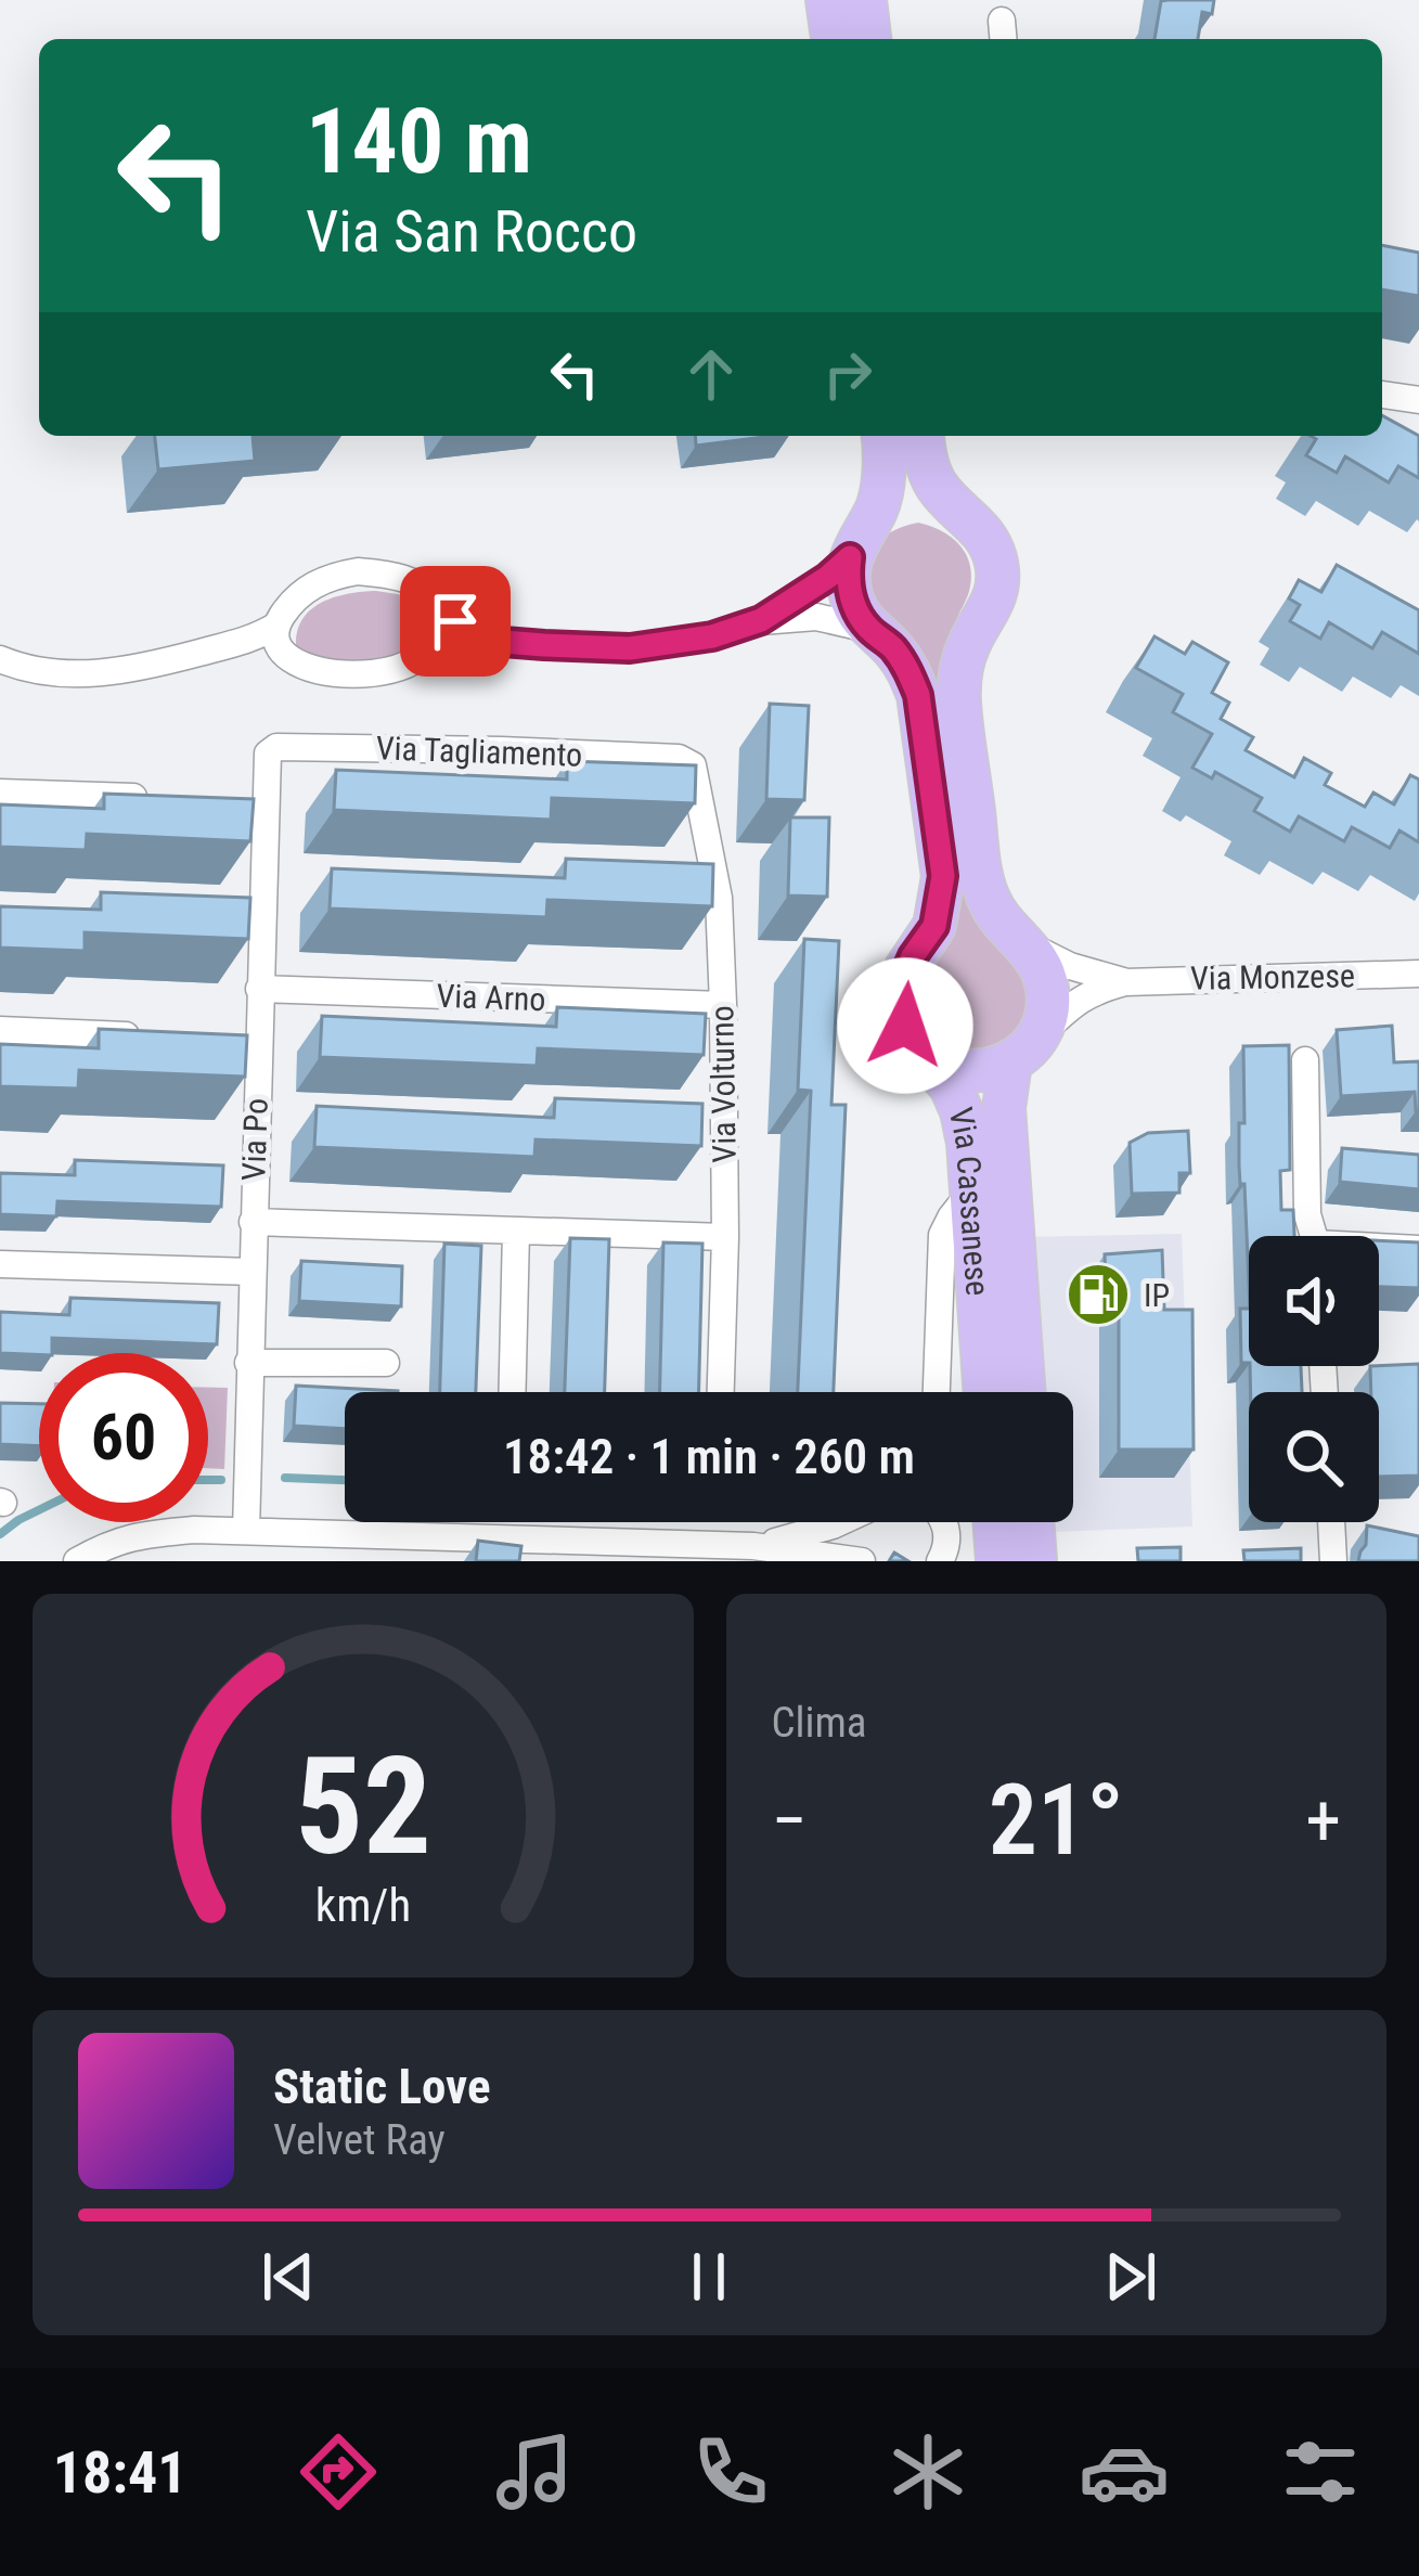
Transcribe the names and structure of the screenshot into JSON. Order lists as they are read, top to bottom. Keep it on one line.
{"streets":{"main road":["Via Cassanese"],"street":["Via Tagliamento","Via Monzese","Via Arno","Via Volturno","Via Po"]},"crossings":[["Via Tagliamento","Via Volturno"],["Via Tagliamento","Via Po"],["Via Arno","Via Volturno"],["Via Arno","Via Po"]],"places":{"fuel station":["IP"]},"page":{"turn":["140 m","Via San Rocco"],"limit":"60","trip":"18:42 · 1 min · 260 m","tile":"Clima","heat":["−","21°","+"],"song":["Static Love","Velvet Ray"],"tabs":"18:41","gauge":["52","km/h"]}}
